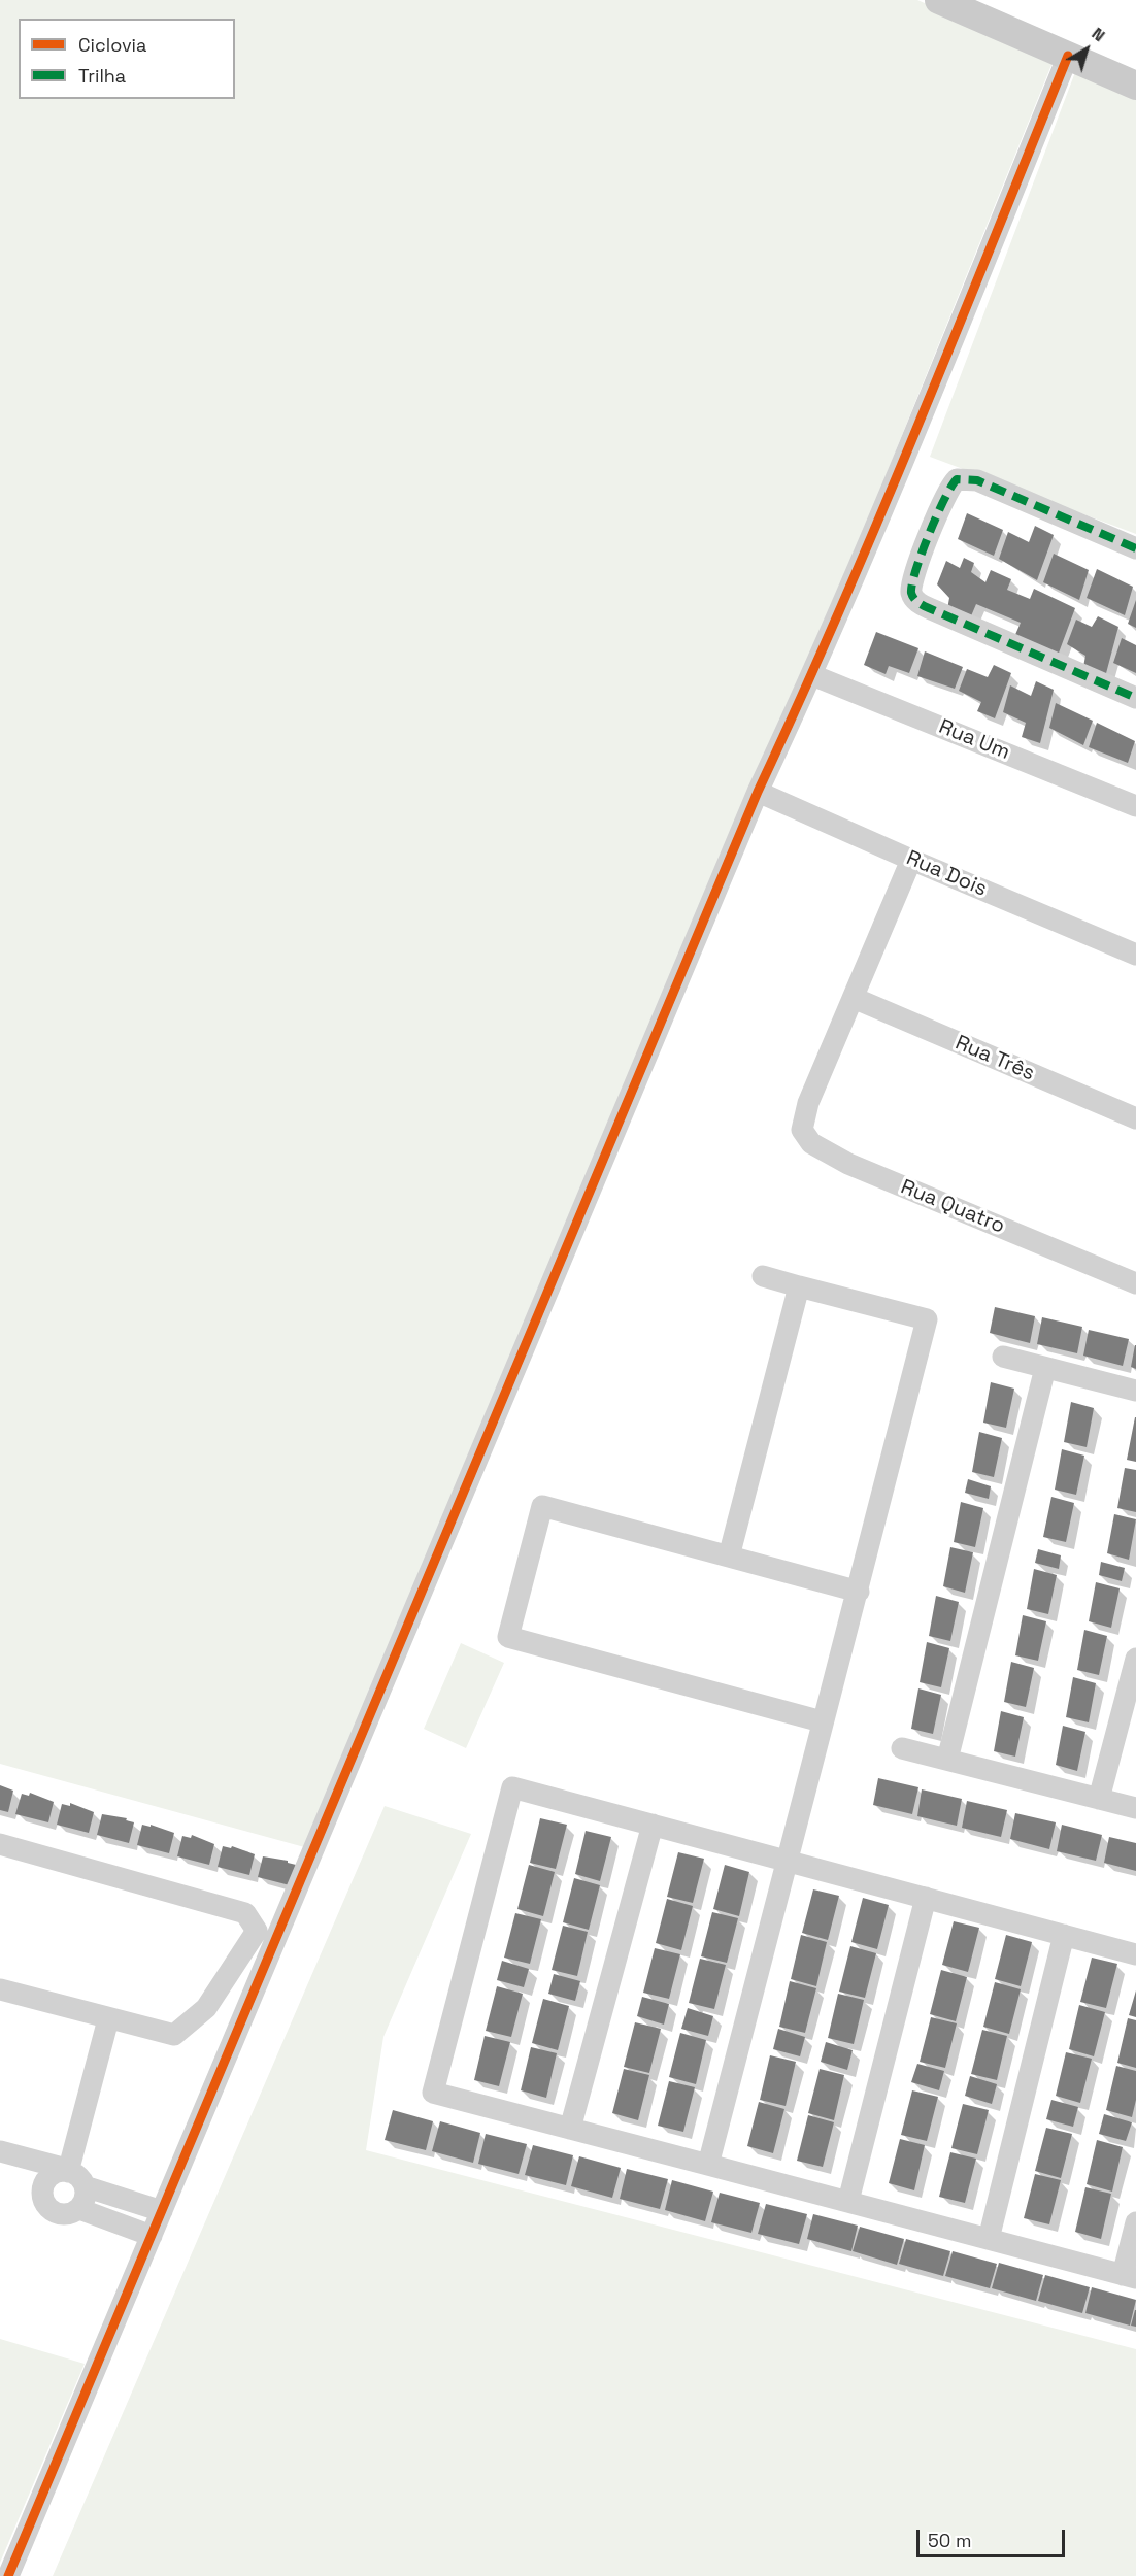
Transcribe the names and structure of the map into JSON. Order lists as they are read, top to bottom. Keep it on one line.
{"streets":{"street":["Rua Um","Rua Dois","Rua Três","Rua Quatro"]},"crossings":[["Rua Três","Rua Quatro"]],"legend":["Ciclovia","Trilha"],"scale_bar":"50 m","north":"top right"}
